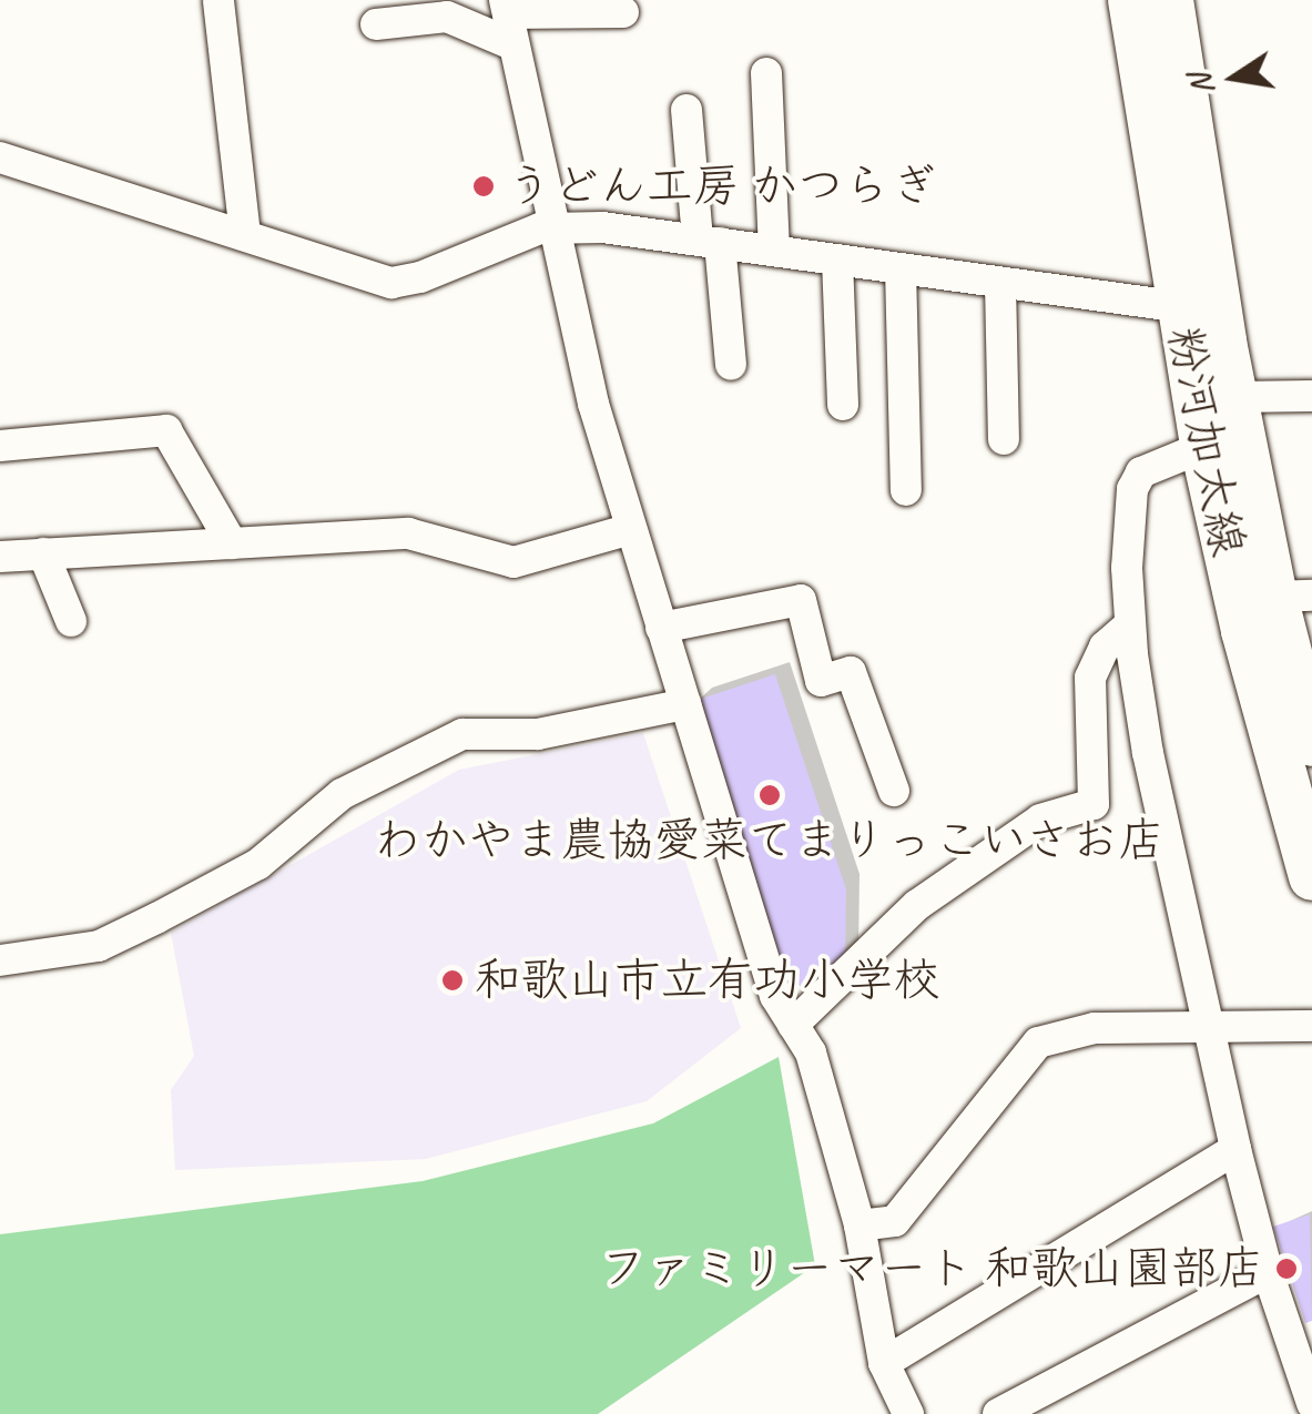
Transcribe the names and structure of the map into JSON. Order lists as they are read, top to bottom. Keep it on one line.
{"streets":{"main road":["粉河加太線"]},"places":["うどん工房 かつらぎ","わかやま農協愛菜てまりっこいさお店","和歌山市立有功小学校","ファミリーマート 和歌山園部店"],"north":"left"}
